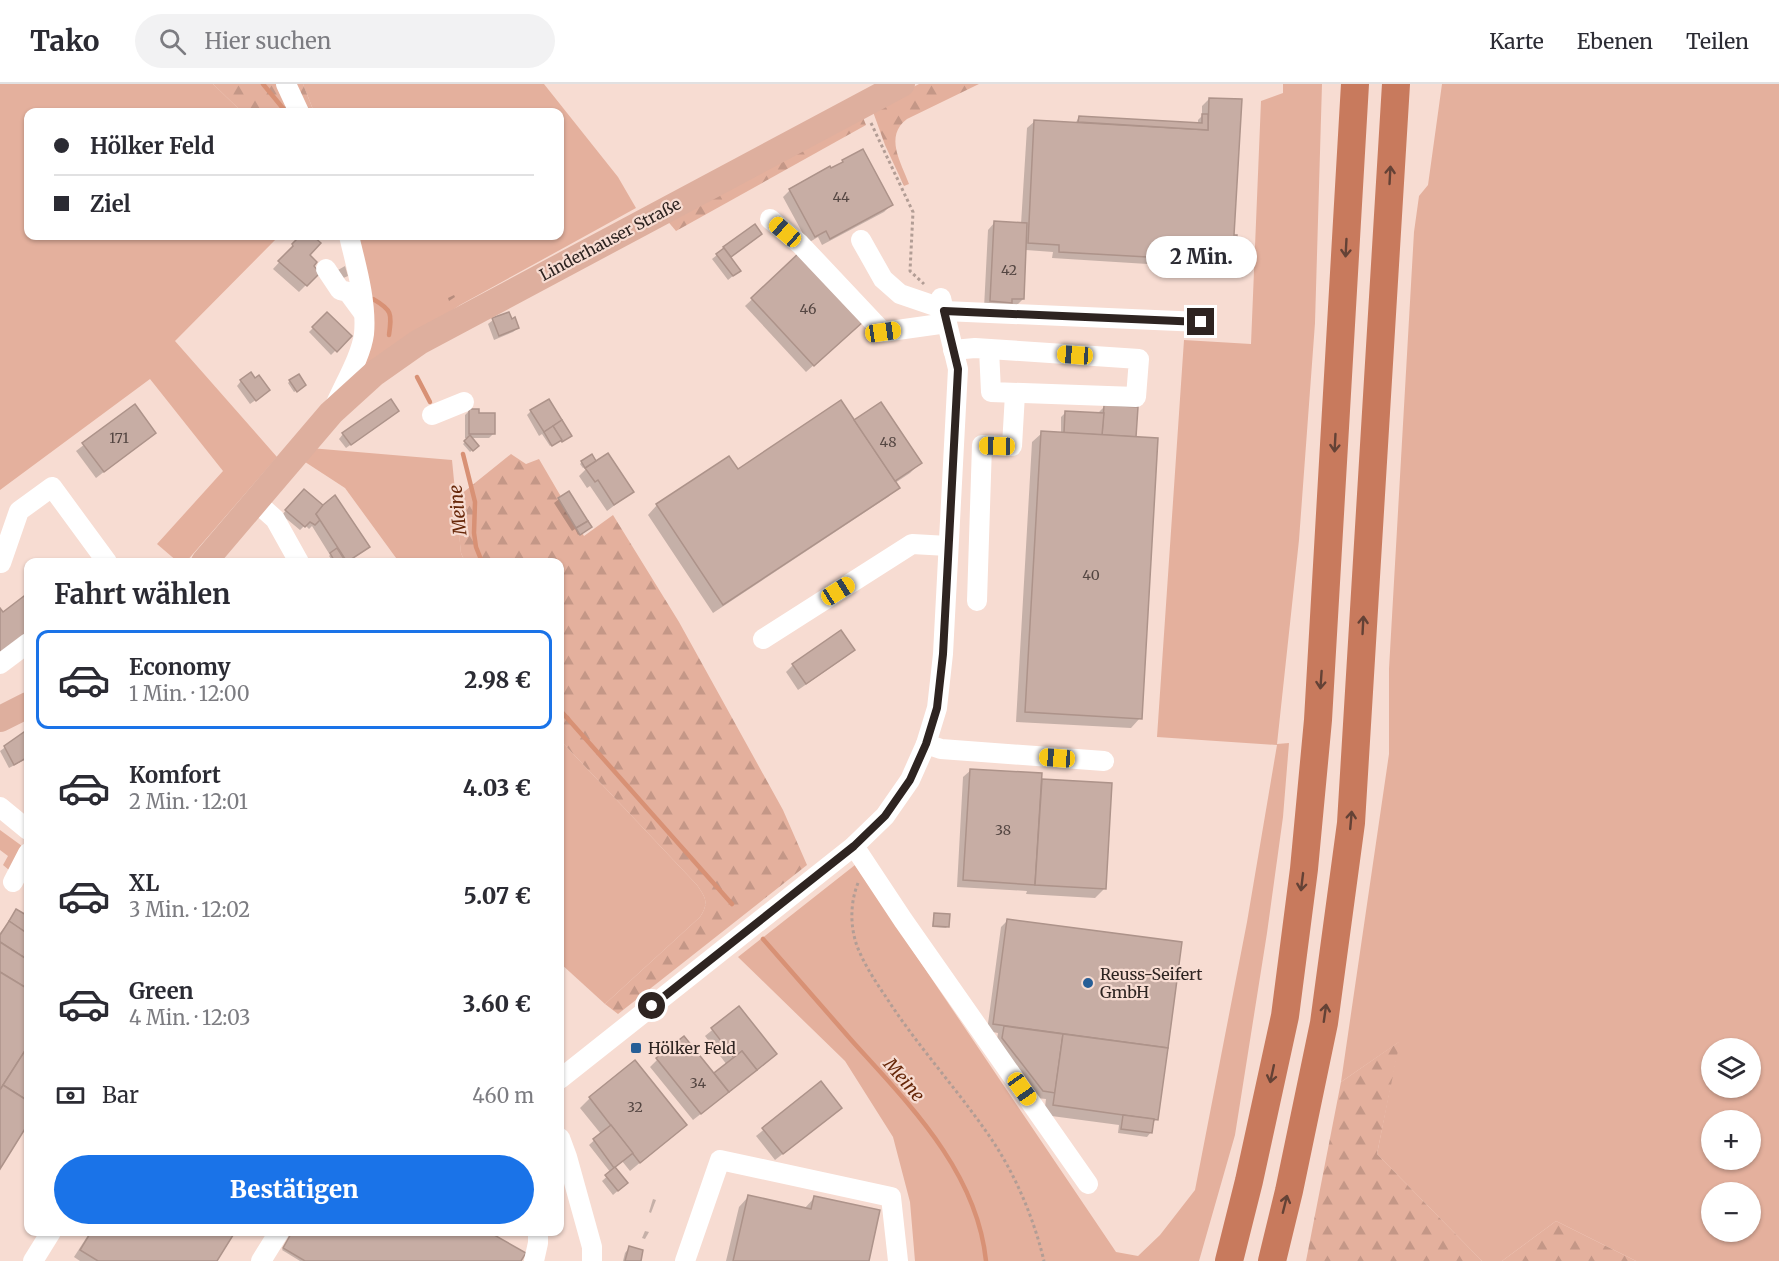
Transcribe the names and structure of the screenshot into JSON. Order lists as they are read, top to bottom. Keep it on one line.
{"streets":{"main road":["Linderhauser Straße"]},"water":["Meine"],"places":{"other":["Reuss-Seifert GmbH"],"transit":["Hölker Feld"]},"house_numbers":["44","42","46","171","48","40","38","34","32"],"page":{"header":"Tako","search":"Hier suchen","nav":["Karte","Ebenen","Teilen"],"banner":["Hölker Feld","Ziel"],"bubble":"2 Min.","heading":"Fahrt wählen","list":[{"name":"Economy","note":"1 Min. · 12:00","value":"2.98 €"},{"name":"Komfort","note":"2 Min. · 12:01","value":"4.03 €"},{"name":"XL","note":"3 Min. · 12:02","value":"5.07 €"},{"name":"Green","note":"4 Min. · 12:03","value":"3.60 €"}],"map_buttons":["+","−"],"pay":["Bar","460 m"],"buttons":"Bestätigen"}}
